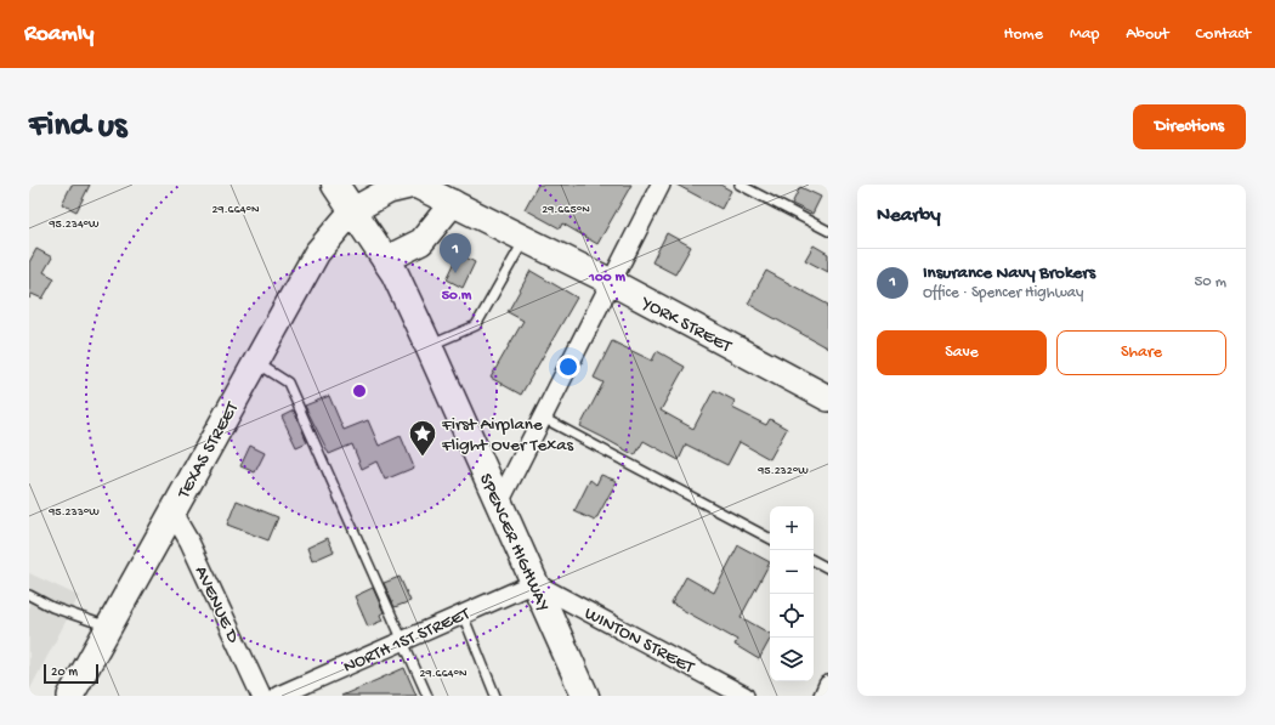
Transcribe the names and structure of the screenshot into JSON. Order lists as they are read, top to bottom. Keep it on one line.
{"streets":{"main road":["SPENCER HIGHWAY"],"street":["YORK STREET","TEXAS STREET","AVENUE D","NORTH 1ST STREET","WINTON STREET"]},"crossings":[["YORK STREET","TEXAS STREET"],["YORK STREET","SPENCER HIGHWAY"],["TEXAS STREET","SPENCER HIGHWAY"],["TEXAS STREET","AVENUE D"],["SPENCER HIGHWAY","NORTH 1ST STREET"],["SPENCER HIGHWAY","WINTON STREET"],["NORTH 1ST STREET","WINTON STREET"]],"places":{"place":["First Airplane Flight Over Texas"]},"scale_bar":"20 m","page":{"header":"Roamly","nav":["Home","Map","About","Contact"],"buttons":["Directions",["Save","Share"]],"title":"Find us","heading":"Nearby","pins":"1","list":[{"mark":"1","name":"Insurance Navy Brokers","note":"Office · Spencer Highway","value":"50 m"}],"map_buttons":["+","−"],"scale":"20 m"},"coordinates":["29.664°N","29.665°N","95.234°W","95.232°W","95.233°W"],"rings":["100 m","50 m"]}
